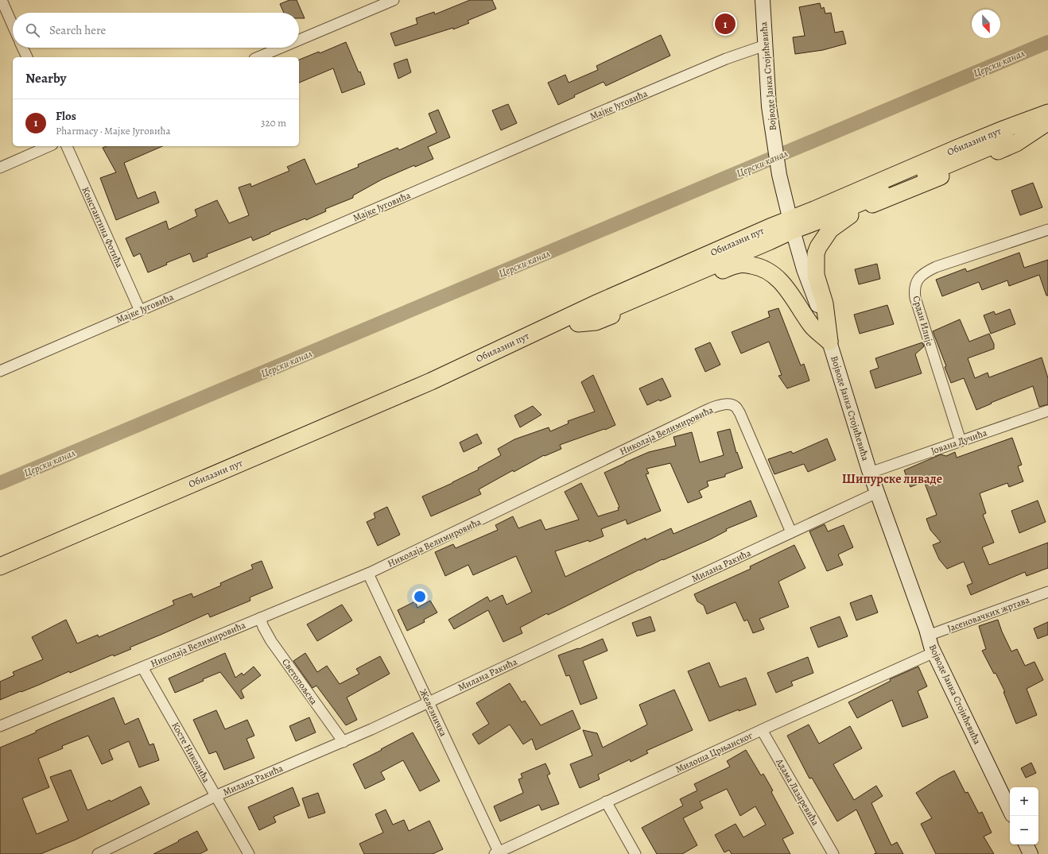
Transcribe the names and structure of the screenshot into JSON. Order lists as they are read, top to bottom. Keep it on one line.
{"streets":{"main road":["Обилазни пут"],"street":["Војводе Јанка Стојићевића","Мајке Југовића","Константина Фотића","Срдан Илије","Николаја Велимировића","Јована Дучића","Милана Ракића","Јасеновачких жртава","Светопољска","Железничка","Косте Николића","Милоша Црњанског","Адама Лазаревића"]},"crossings":[["Војводе Јанка Стојићевића","Мајке Југовића"],["Војводе Јанка Стојићевића","Обилазни пут"],["Војводе Јанка Стојићевића","Јована Дучића"],["Војводе Јанка Стојићевића","Милана Ракића"],["Војводе Јанка Стојићевића","Јасеновачких жртава"],["Војводе Јанка Стојићевића","Милоша Црњанског"],["Мајке Југовића","Константина Фотића"],["Срдан Илије","Јована Дучића"],["Николаја Велимировића","Милана Ракића"],["Николаја Велимировића","Светопољска"],["Николаја Велимировића","Железничка"],["Николаја Велимировића","Косте Николића"],["Милана Ракића","Светопољска"],["Милана Ракића","Железничка"],["Милана Ракића","Косте Николића"],["Железничка","Милоша Црњанског"],["Милоша Црњанског","Адама Лазаревића"]],"districts":["Шипурске ливаде"],"water":["Церски канал"],"north":"bottom","page":{"pins":"1","search":"Search here","heading":"Nearby","list":[{"mark":"1","name":"Flos","note":"Pharmacy · Мајке Југовића","value":"320 m"}],"map_buttons":["+","−"]}}
